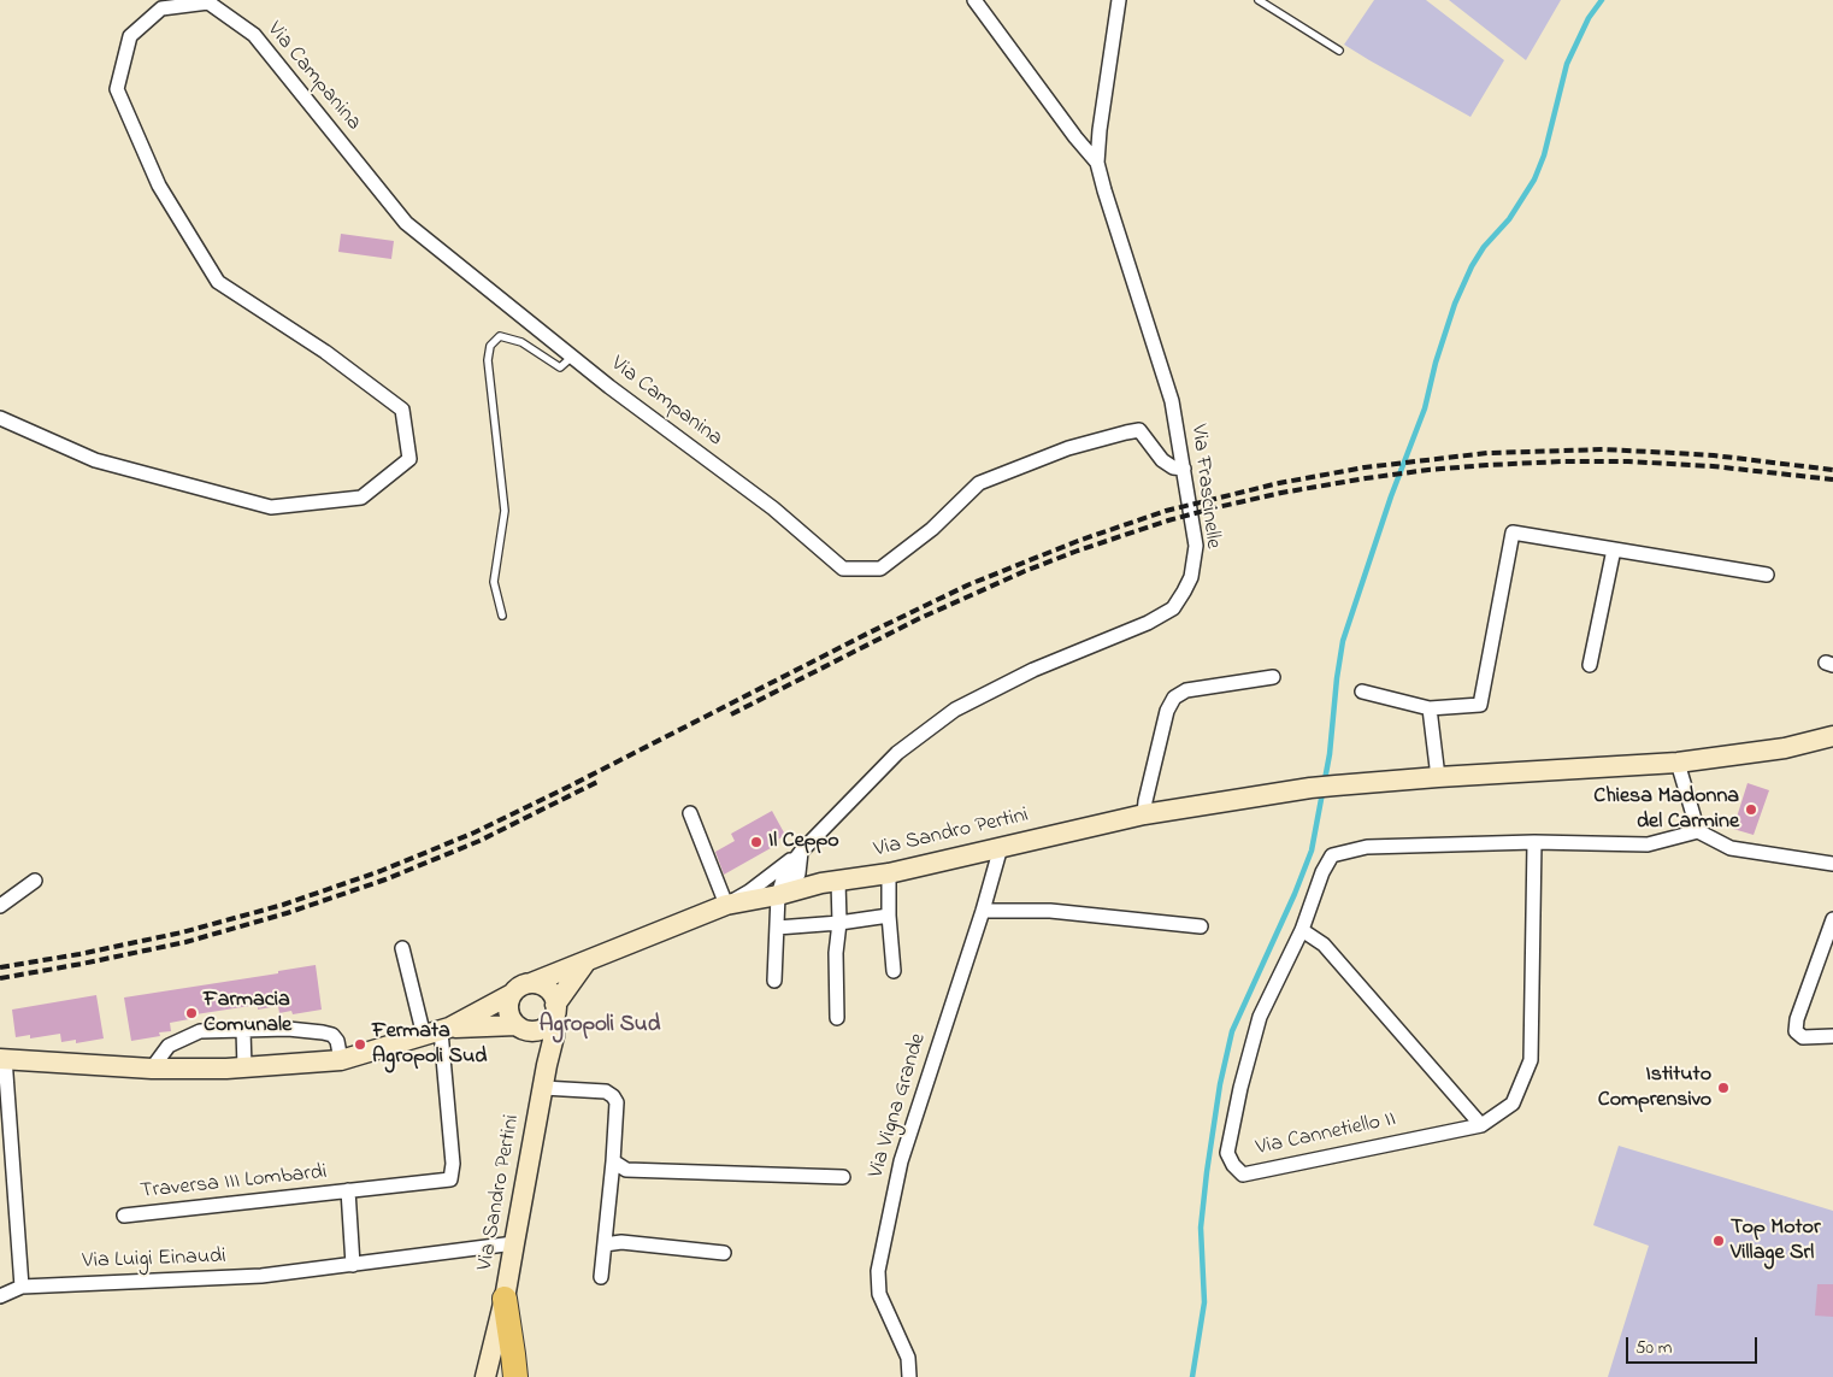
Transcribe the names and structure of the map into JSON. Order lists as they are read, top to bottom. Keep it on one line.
{"streets":{"street":["Via Campanina","Via Frascinelle","Via Sandro Pertini","Via Vigna Grande","Via Cannetiello II","Traversa III Lombardi","Via Luigi Einaudi"]},"crossings":[["Via Campanina","Via Frascinelle"],["Via Frascinelle","Via Sandro Pertini"],["Via Sandro Pertini","Via Vigna Grande"],["Via Sandro Pertini","Via Luigi Einaudi"],["Traversa III Lombardi","Via Luigi Einaudi"]],"districts":["Agropoli Sud"],"places":["Chiesa Madonna del Carmine","Il Ceppo","Farmacia Comunale","Fermata Agropoli Sud","Istituto Comprensivo","Top Motor Village Srl"],"scale_bar":"50 m"}
